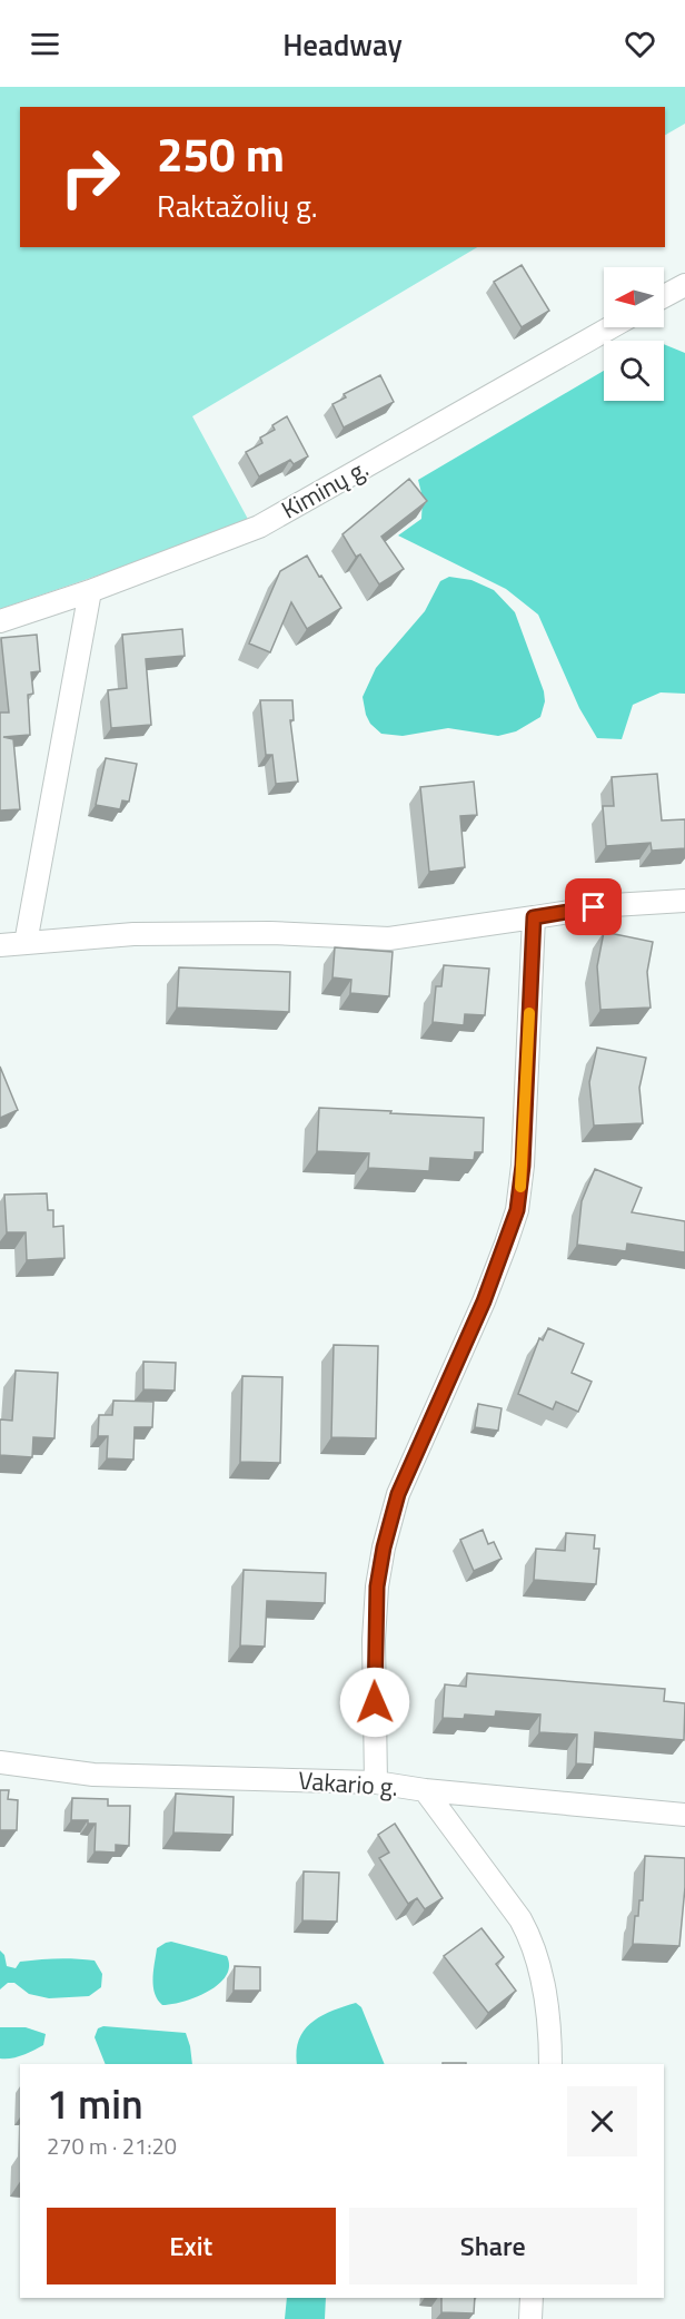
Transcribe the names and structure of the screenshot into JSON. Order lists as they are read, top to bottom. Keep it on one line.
{"streets":{"street":["Kiminų g.","Vakario g."]},"north":"left","page":{"header":"Headway","turn":["250 m","Raktažolių g."],"heading":["1 min","270 m · 21:20"],"buttons":["Exit","Share"]}}
